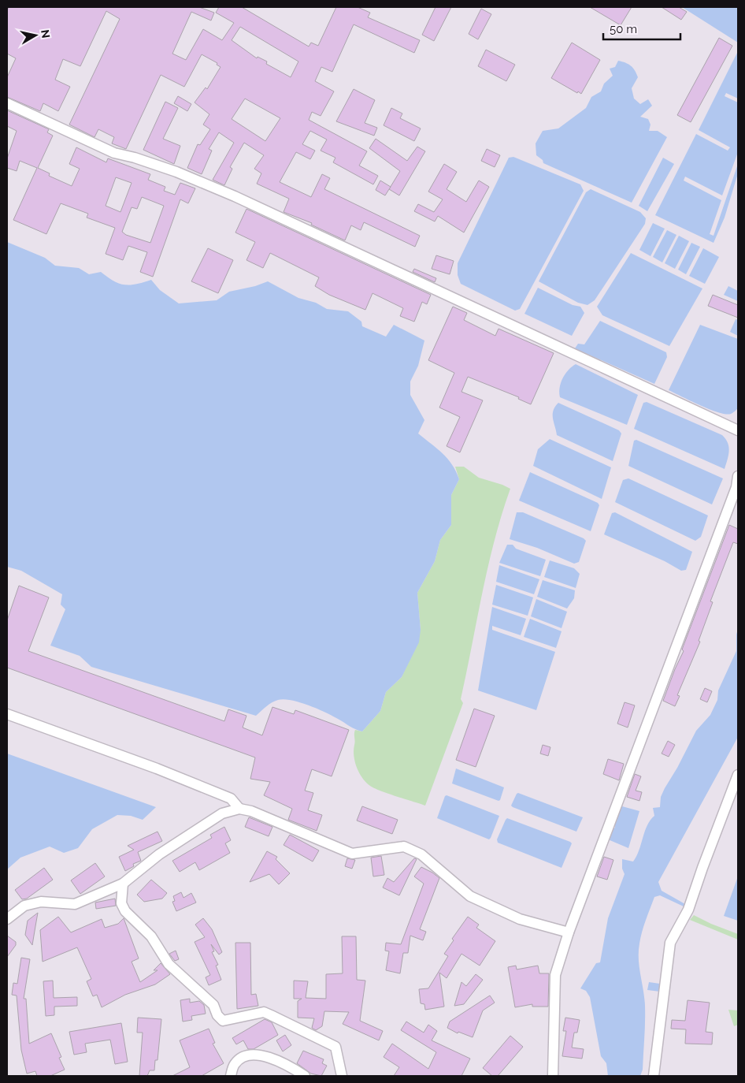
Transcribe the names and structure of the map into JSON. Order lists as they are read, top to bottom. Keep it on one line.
{"scale_bar":"50 m","north":"right"}
